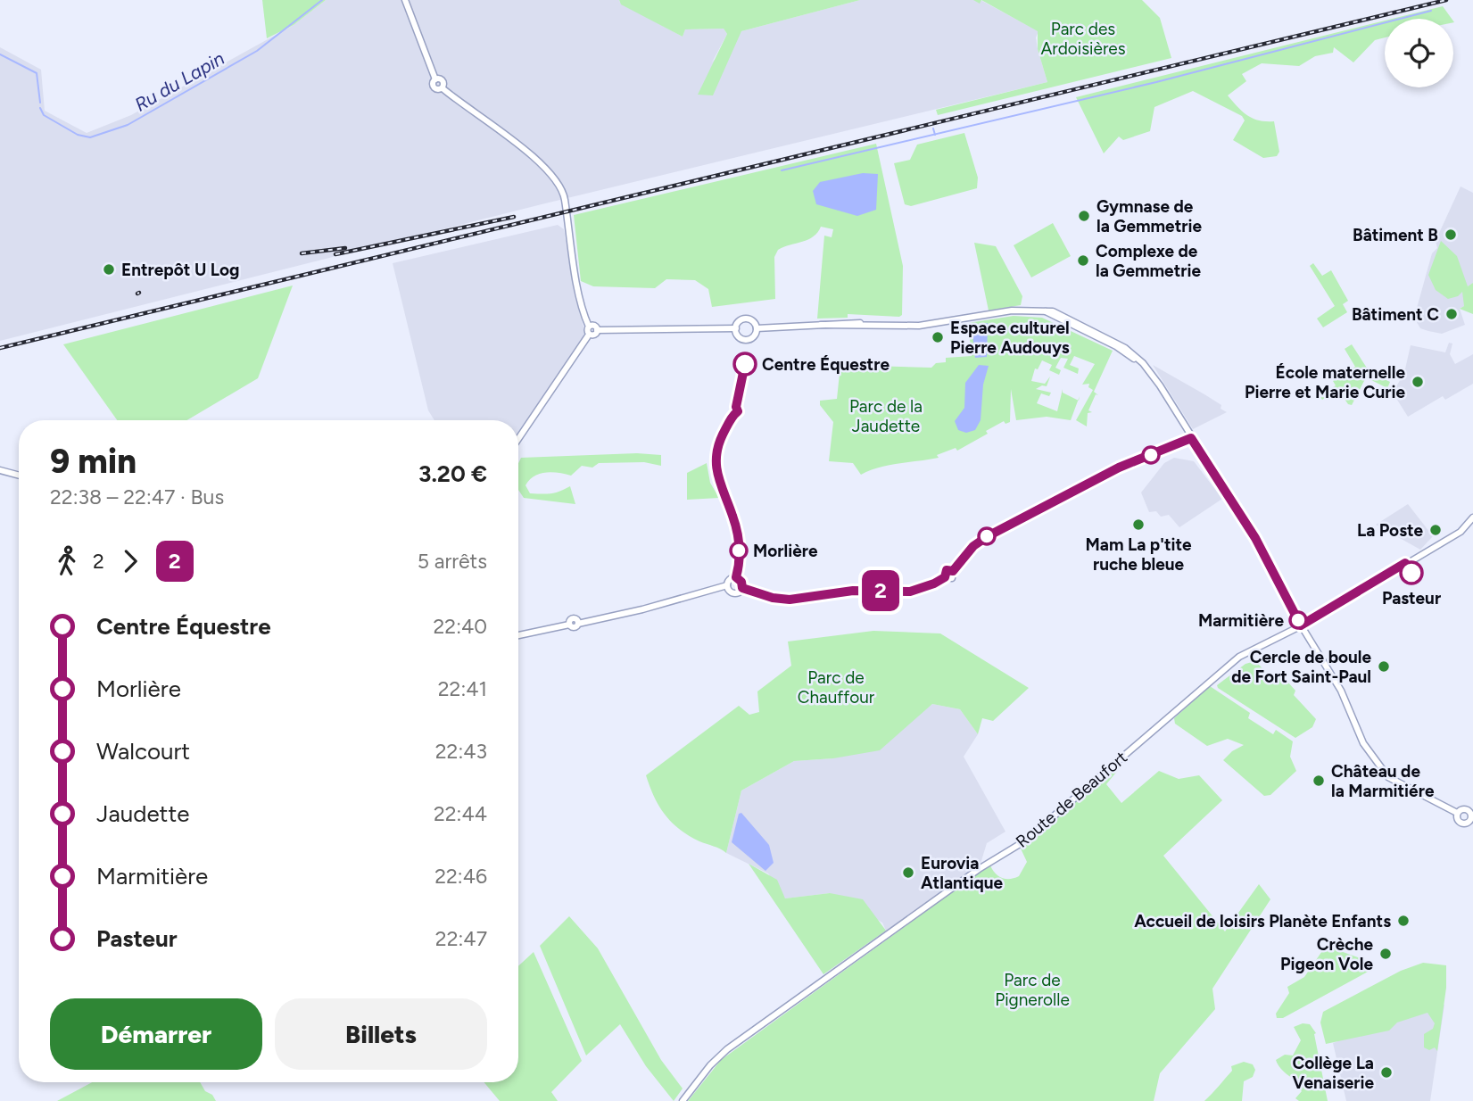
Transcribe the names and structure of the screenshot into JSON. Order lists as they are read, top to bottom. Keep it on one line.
{"streets":{"street":["Route de Beaufort"]},"water":["Ru du Lapin"],"parks":["Parc des Ardoisières","Parc de la Jaudette","Parc de Chauffour","Parc de Pignerolle"],"places":["Gymnase de la Gemmetrie","Bâtiment B","Complexe de la Gemmetrie","Entrepôt U Log","Bâtiment C","Espace culturel Pierre Audouys","Centre Équestre","École maternelle Pierre et Marie Curie","Mam La p'tite ruche bleue","La Poste","Morlière","Pasteur","Marmitière","Cercle de boule de Fort Saint-Paul","Château de la Marmitiére","Eurovia Atlantique","Accueil de loisirs Planète Enfants","Crèche Pigeon Vole","Collège La Venaiserie"],"lines":["bus line 2"],"page":{"on_map":"2","heading":["9 min","22:38 – 22:47 · Bus","3.20 €"],"legs":["2","2","5 arrêts"],"list":[{"name":"Centre Équestre","value":"22:40"},{"name":"Morlière","value":"22:41"},{"name":"Walcourt","value":"22:43"},{"name":"Jaudette","value":"22:44"},{"name":"Marmitière","value":"22:46"},{"name":"Pasteur","value":"22:47"}],"buttons":["Démarrer","Billets"]}}
